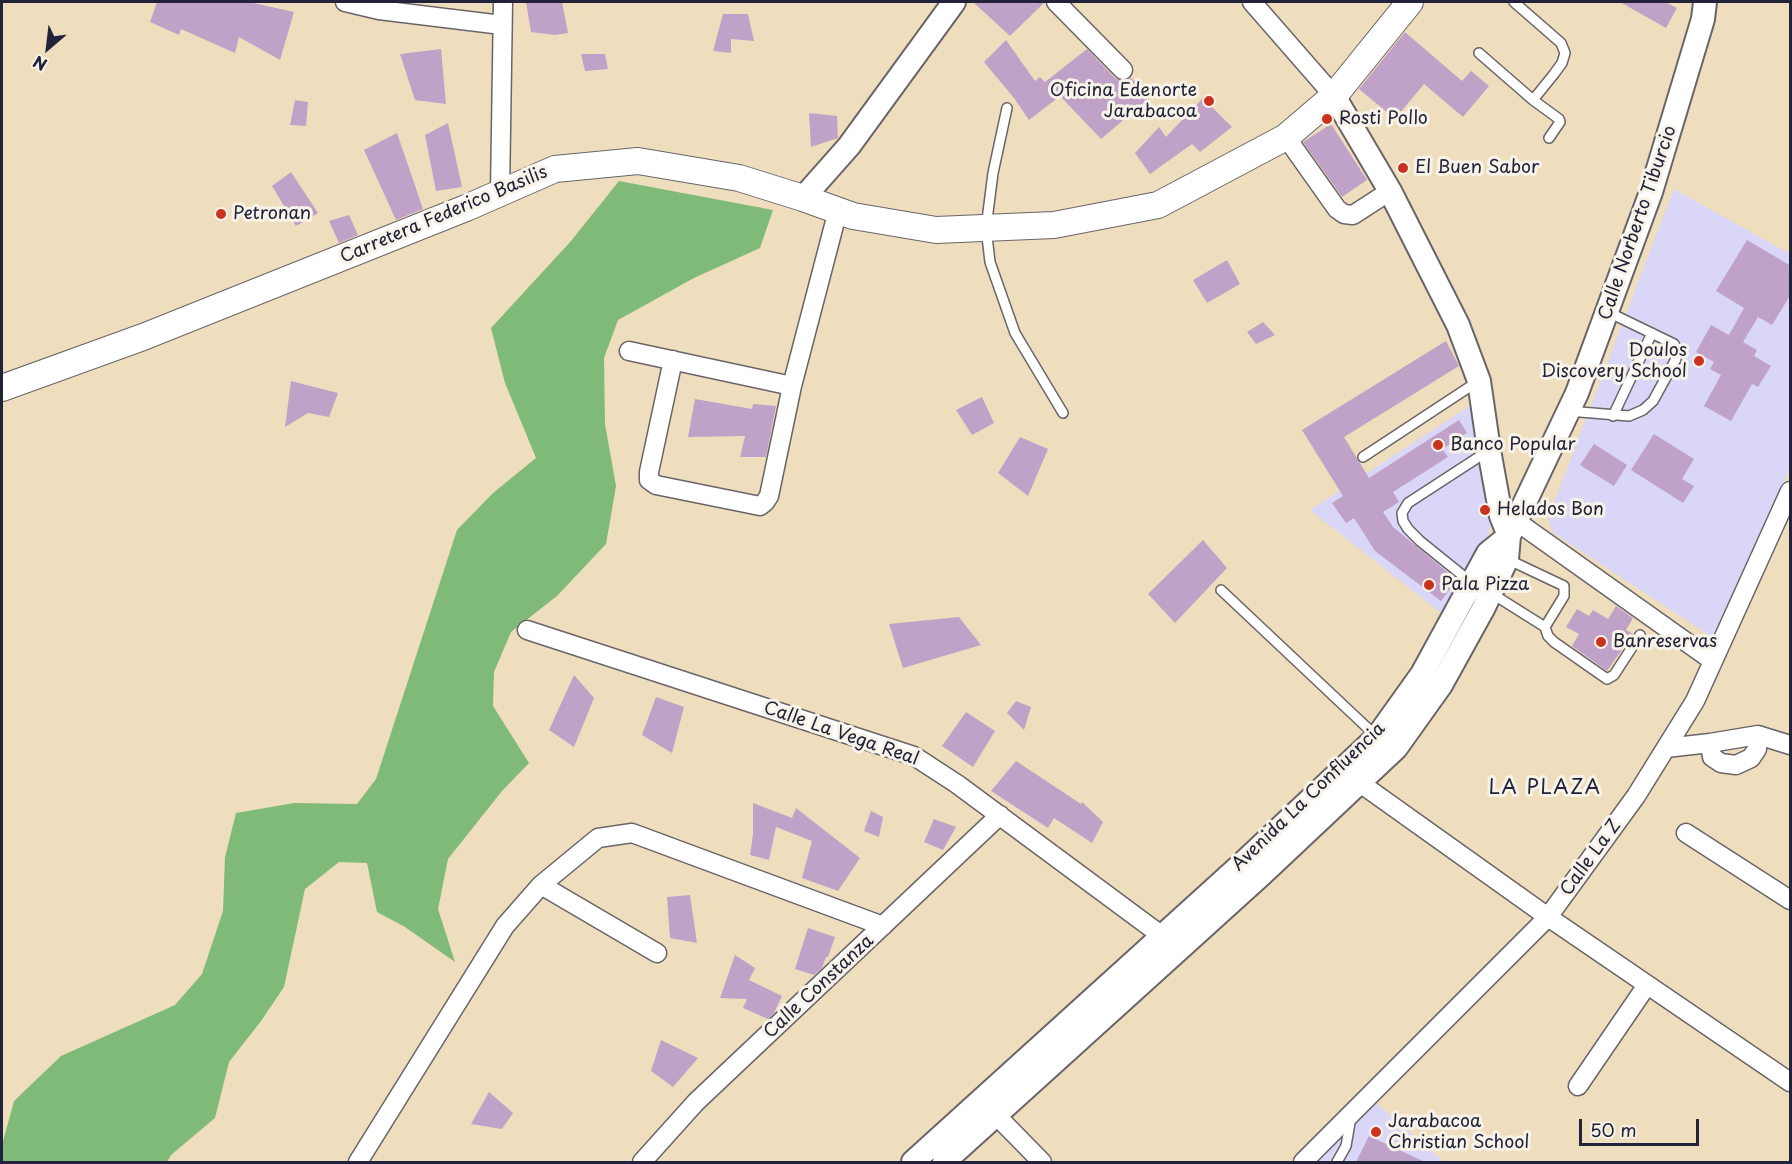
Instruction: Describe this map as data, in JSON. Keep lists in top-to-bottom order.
{
  "streets": {
    "main road": ["Carretera Federico Basilis"],
    "street": [
      "Calle Norberto Tiburcio",
      "Calle La Vega Real",
      "Avenida La Confluencia",
      "Calle La Z",
      "Calle Constanza"
    ]
  },
  "crossings": [
    ["Calle Norberto Tiburcio", "Avenida La Confluencia"],
    ["Calle La Vega Real", "Avenida La Confluencia"],
    ["Calle La Vega Real", "Calle Constanza"]
  ],
  "districts": ["LA PLAZA"],
  "places": [
    "Oficina Edenorte Jarabacoa",
    "Rosti Pollo",
    "El Buen Sabor",
    "Petronan",
    "Doulos Discovery School",
    "Banco Popular",
    "Helados Bon",
    "Pala Pizza",
    "Banreservas",
    "Jarabacoa Christian School"
  ],
  "scale_bar": "50 m",
  "north": "bottom left"
}
